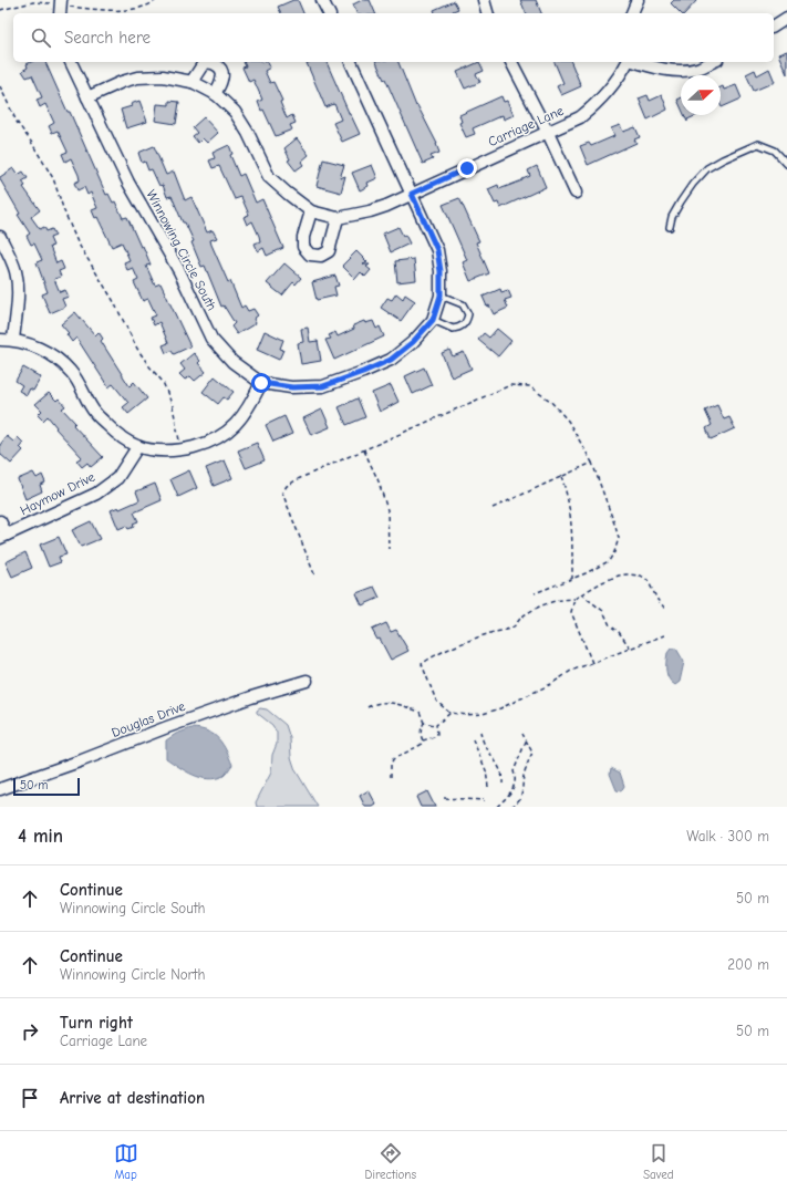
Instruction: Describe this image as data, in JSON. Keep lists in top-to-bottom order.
{
  "streets": {
    "street": [
      "Carriage Lane",
      "Winnowing Circle South",
      "Haymow Drive",
      "Douglas Drive"
    ]
  },
  "crossings": [
    ["Carriage Lane", "Winnowing Circle South"]
  ],
  "scale_bar": "50 m",
  "north": "right",
  "page": {
    "search": "Search here",
    "scale": "50 m",
    "heading": ["4 min", "Walk · 300 m"],
    "list": [
      ["Continue", "Winnowing Circle South", "50 m"],
      ["Continue", "Winnowing Circle North", "200 m"],
      ["Turn right", "Carriage Lane", "50 m"],
      "Arrive at destination"
    ],
    "nav": ["Map", "Directions", "Saved"]
  }
}
